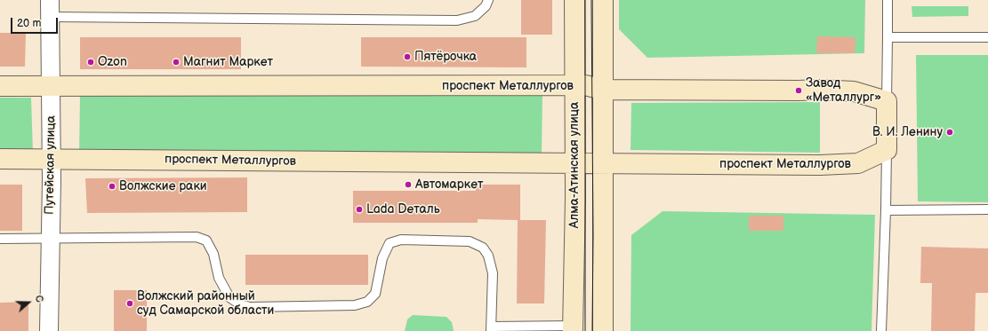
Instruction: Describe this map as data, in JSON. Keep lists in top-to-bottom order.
{
  "streets": {
    "street": ["проспект Металлургов", "Путейская улица", "Алма-Атинская улица"]
  },
  "crossings": [
    ["проспект Металлургов", "Путейская улица"],
    ["проспект Металлургов", "Алма-Атинская улица"]
  ],
  "places": [
    "Пятёрочка",
    "Ozon",
    "Магнит Маркет",
    "Завод «Металлург»",
    "В. И. Ленину",
    "Автомаркет",
    "Волжские раки",
    "Lada Dеталь",
    "Волжский районный суд Самарской области"
  ],
  "scale_bar": "20 m",
  "north": "right"
}
